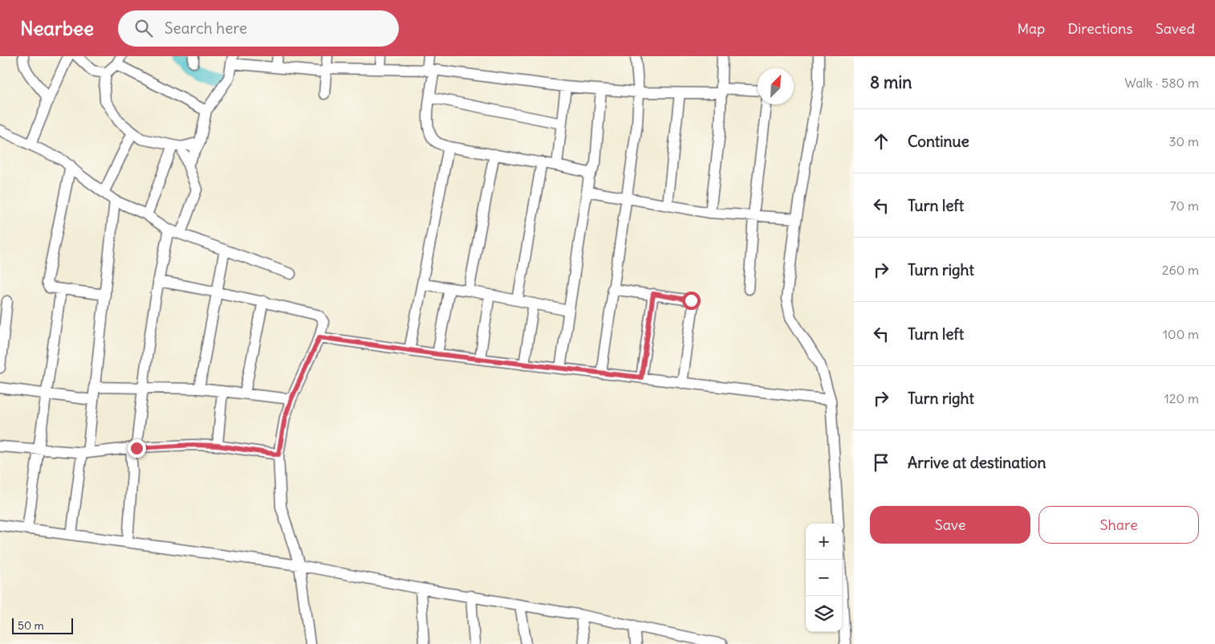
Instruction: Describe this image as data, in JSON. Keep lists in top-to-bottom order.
{
  "scale_bar": "50 m",
  "north": "top right",
  "page": {
    "header": "Nearbee",
    "search": "Search here",
    "nav": ["Map", "Directions", "Saved"],
    "heading": ["8 min", "Walk · 580 m"],
    "list": [
      ["Continue", "30 m"],
      ["Turn left", "70 m"],
      ["Turn right", "260 m"],
      ["Turn left", "100 m"],
      ["Turn right", "120 m"],
      "Arrive at destination"
    ],
    "buttons": ["Save", "Share"],
    "map_buttons": ["+", "−"],
    "scale": "50 m"
  }
}
